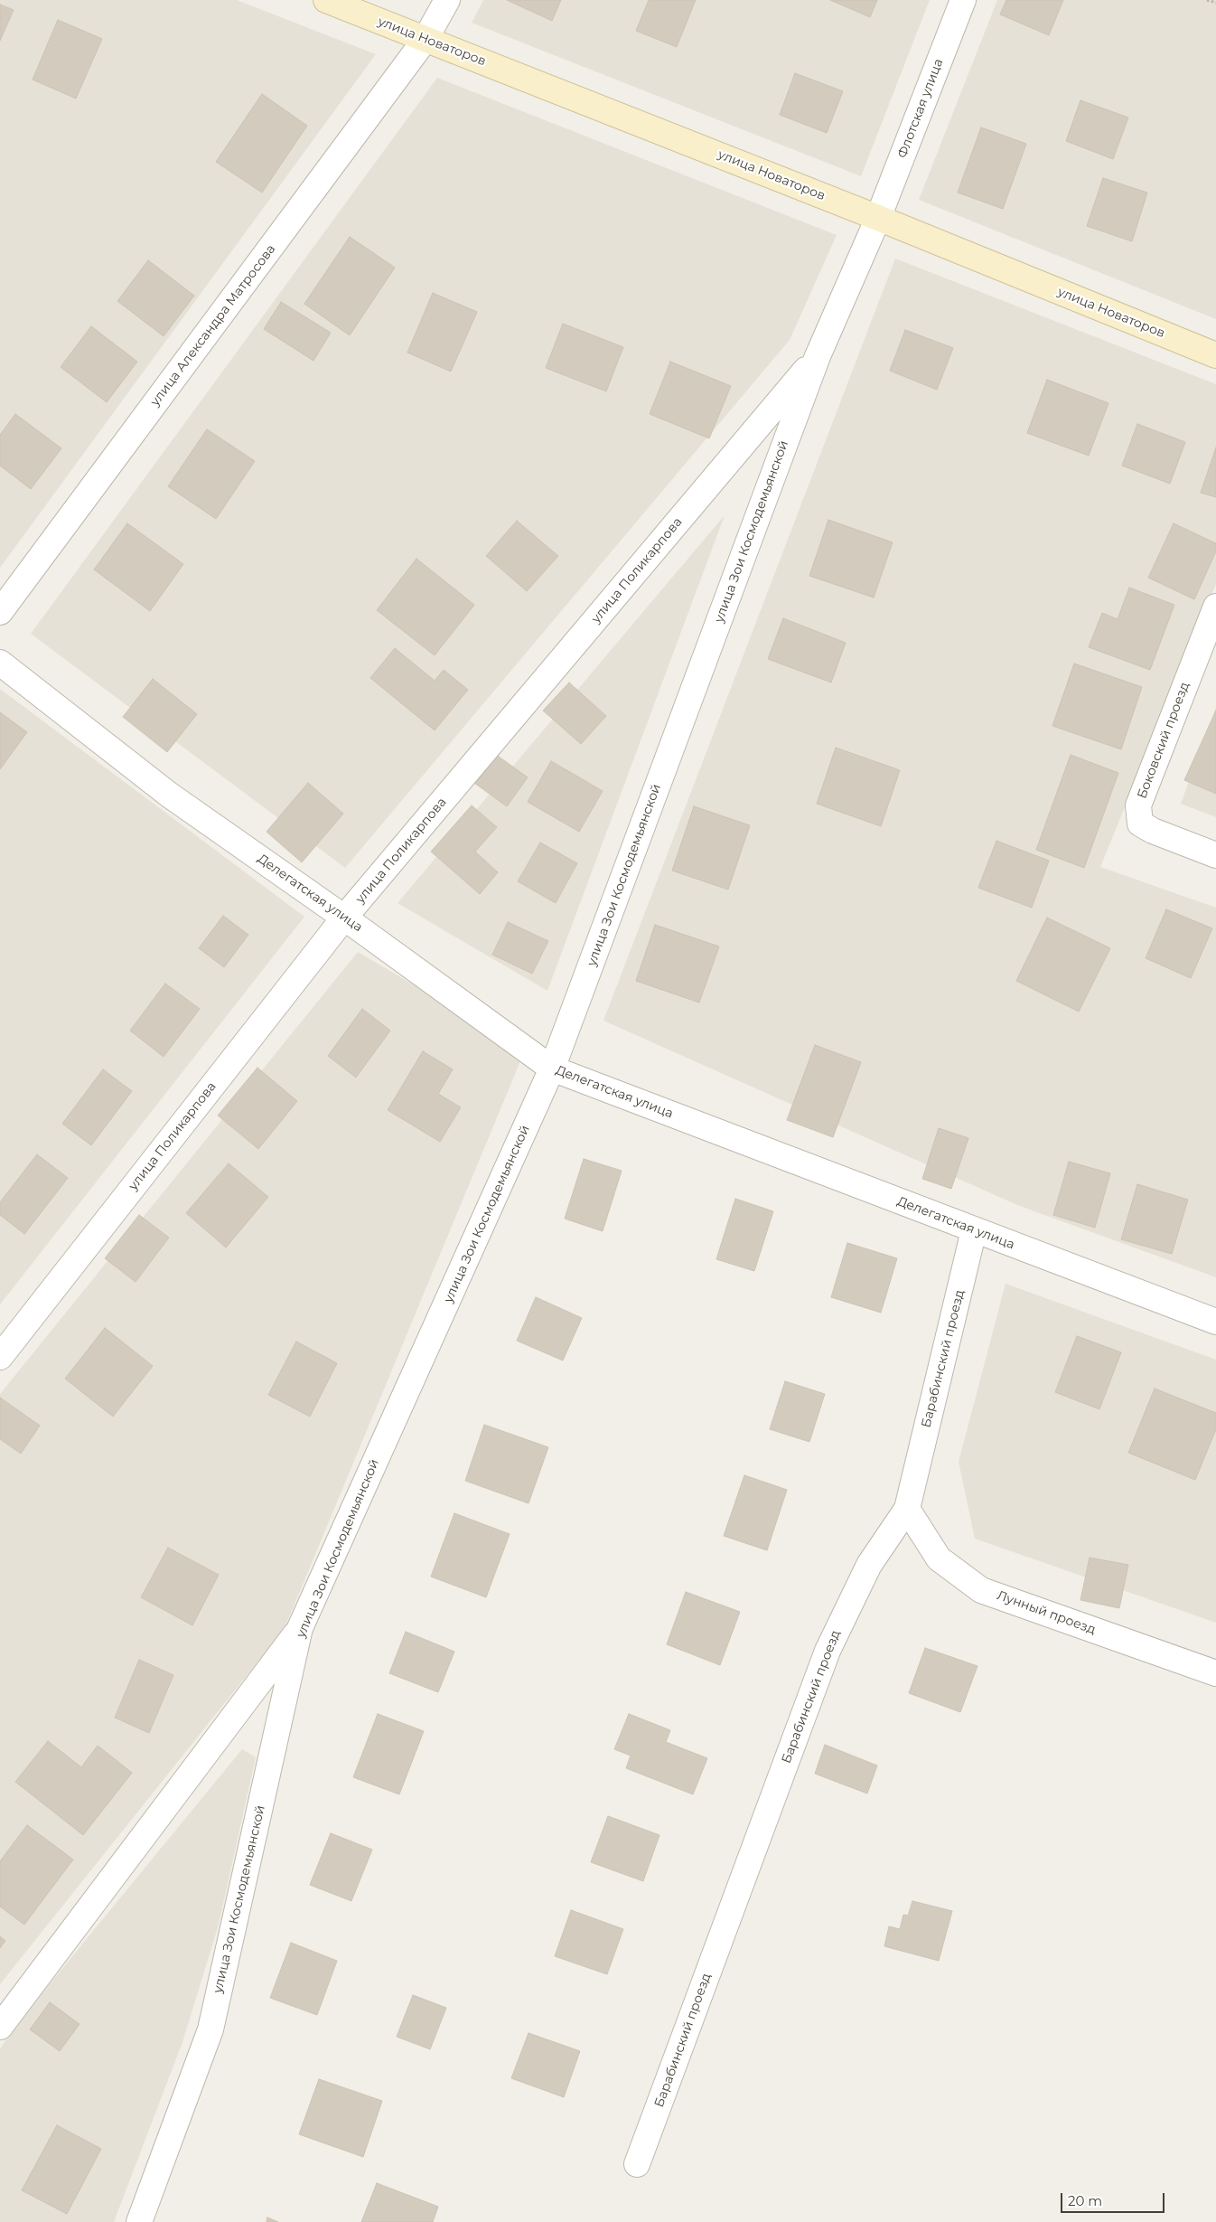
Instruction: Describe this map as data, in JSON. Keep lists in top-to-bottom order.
{
  "streets": {
    "main road": ["улица Новаторов"],
    "street": [
      "Флотская улица",
      "улица Александра Матросова",
      "улица Зои Космодемьянской",
      "улица Поликарпова",
      "Боковский проезд",
      "Делегатская улица",
      "Барабинский проезд",
      "Лунный проезд"
    ]
  },
  "crossings": [
    ["улица Новаторов", "Флотская улица"],
    ["улица Новаторов", "улица Александра Матросова"],
    ["улица Новаторов", "улица Зои Космодемьянской"],
    ["Флотская улица", "улица Зои Космодемьянской"],
    ["улица Зои Космодемьянской", "улица Поликарпова"],
    ["улица Зои Космодемьянской", "Делегатская улица"],
    ["улица Поликарпова", "Делегатская улица"],
    ["Делегатская улица", "Барабинский проезд"],
    ["Барабинский проезд", "Лунный проезд"]
  ],
  "scale_bar": "20 m"
}
